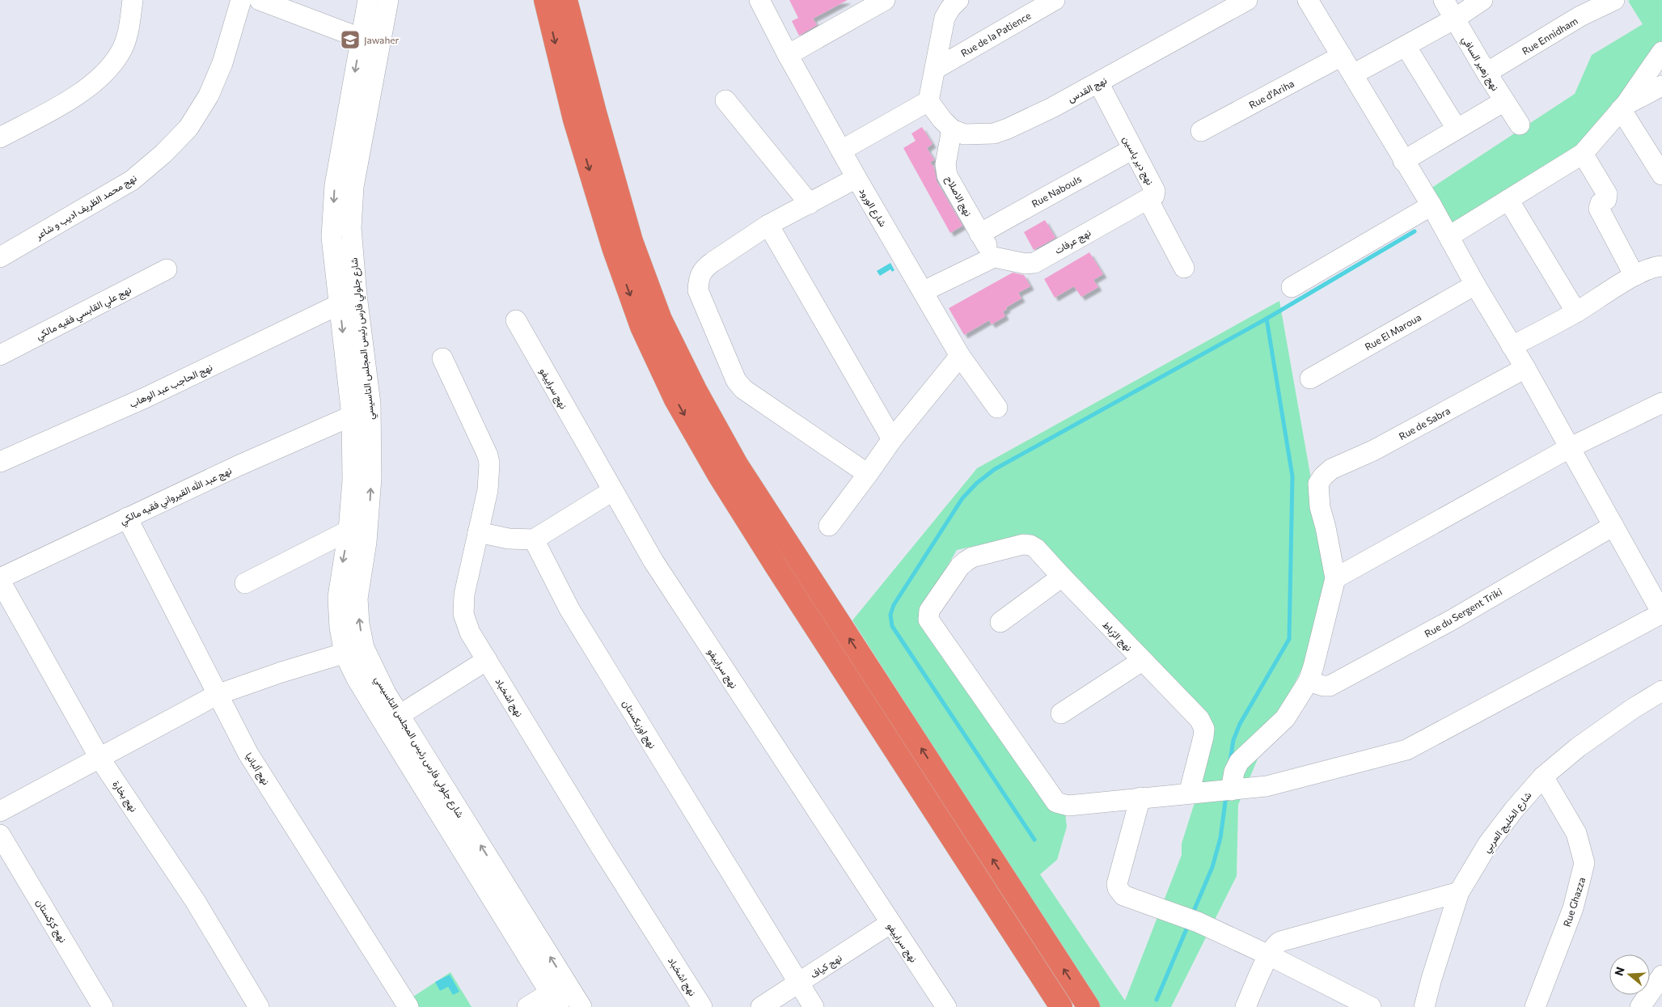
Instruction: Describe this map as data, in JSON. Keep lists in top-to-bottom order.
{
  "streets": {
    "street": [
      "Rue de la Patience",
      "Rue Ennidham",
      "نهج زهير السافي",
      "نهج القدس",
      "Rue d'Ariha",
      "نهج دير ياسين",
      "Rue Nabouls",
      "نهج الاصلاح",
      "نهج محمد الظريف اديب و شاعر",
      "شارع الورود",
      "نهج عرفات",
      "نهج علي القابسي فقيه مالكي",
      "Rue El Maroua",
      "شارع جلولي فارس رئيس المجلس التاسيسي",
      "نهج الحاجب عبد الوهاب",
      "نهج سراييفو",
      "Rue de Sabra",
      "نهج عبد الله القيرواني فقيه مالكي",
      "Rue du Sergent Triki",
      "نهج الرّباط",
      "نهج اشخباد",
      "نهج اوزبكستان",
      "نهج ألبانيا",
      "نهج بخارة",
      "شارع الخليج العربي",
      "Rue Ghazza",
      "نهج كزكستان",
      "نهج كياف"
    ]
  },
  "crossings": [
    ["Rue Ennidham", "نهج زهير السافي"],
    ["نهج القدس", "نهج دير ياسين"],
    ["نهج القدس", "نهج الاصلاح"],
    ["نهج دير ياسين", "Rue Nabouls"],
    ["نهج دير ياسين", "نهج عرفات"],
    ["Rue Nabouls", "نهج الاصلاح"],
    ["نهج الاصلاح", "نهج عرفات"],
    ["شارع جلولي فارس رئيس المجلس التاسيسي", "نهج الحاجب عبد الوهاب"],
    ["شارع جلولي فارس رئيس المجلس التاسيسي", "نهج عبد الله القيرواني فقيه مالكي"],
    ["نهج سراييفو", "نهج كياف"],
    ["نهج عبد الله القيرواني فقيه مالكي", "نهج ألبانيا"],
    ["نهج عبد الله القيرواني فقيه مالكي", "نهج بخارة"],
    ["نهج اوزبكستان", "نهج كياف"],
    ["شارع الخليج العربي", "Rue Ghazza"]
  ],
  "places": {
    "school or university": ["Jawaher"]
  },
  "north": "left"
}
